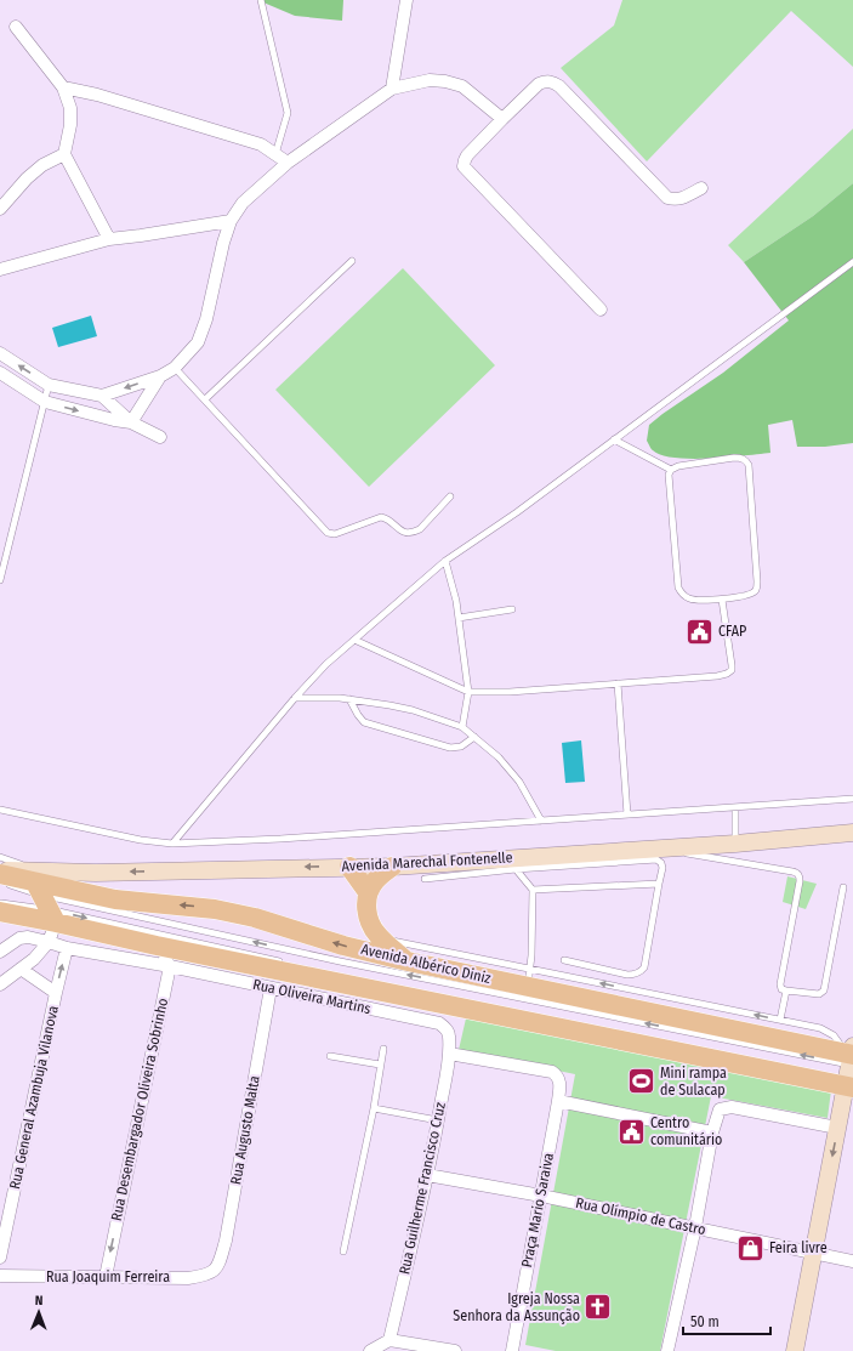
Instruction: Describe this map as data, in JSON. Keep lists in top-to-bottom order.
{
  "streets": {
    "main road": ["Avenida Marechal Fontenelle", "Avenida Albérico Diniz"],
    "street": [
      "Rua Oliveira Martins",
      "Rua General Azambuja Vilanova",
      "Rua Desembargador Oliveira Sobrinho",
      "Rua Augusto Malta",
      "Rua Guilherme Francisco Cruz",
      "Praça Mario Saraiva",
      "Rua Olímpio de Castro",
      "Rua Joaquim Ferreira"
    ]
  },
  "crossings": [
    ["Avenida Marechal Fontenelle", "Avenida Albérico Diniz"],
    ["Rua Oliveira Martins", "Rua Desembargador Oliveira Sobrinho"],
    ["Rua Oliveira Martins", "Rua Augusto Malta"],
    ["Rua Oliveira Martins", "Rua Guilherme Francisco Cruz"],
    ["Rua Desembargador Oliveira Sobrinho", "Rua Joaquim Ferreira"],
    ["Rua Augusto Malta", "Rua Joaquim Ferreira"],
    ["Rua Guilherme Francisco Cruz", "Praça Mario Saraiva"],
    ["Rua Guilherme Francisco Cruz", "Rua Olímpio de Castro"],
    ["Praça Mario Saraiva", "Rua Olímpio de Castro"]
  ],
  "one_way": ["Avenida Marechal Fontenelle", "Rua Desembargador Oliveira Sobrinho"],
  "places": {
    "public building": ["CFAP", "Centro comunitário"],
    "sports": ["Mini rampa de Sulacap"],
    "shop": ["Feira livre"],
    "church": ["Igreja Nossa Senhora da Assunção"]
  },
  "scale_bar": "50 m",
  "north": "top"
}
